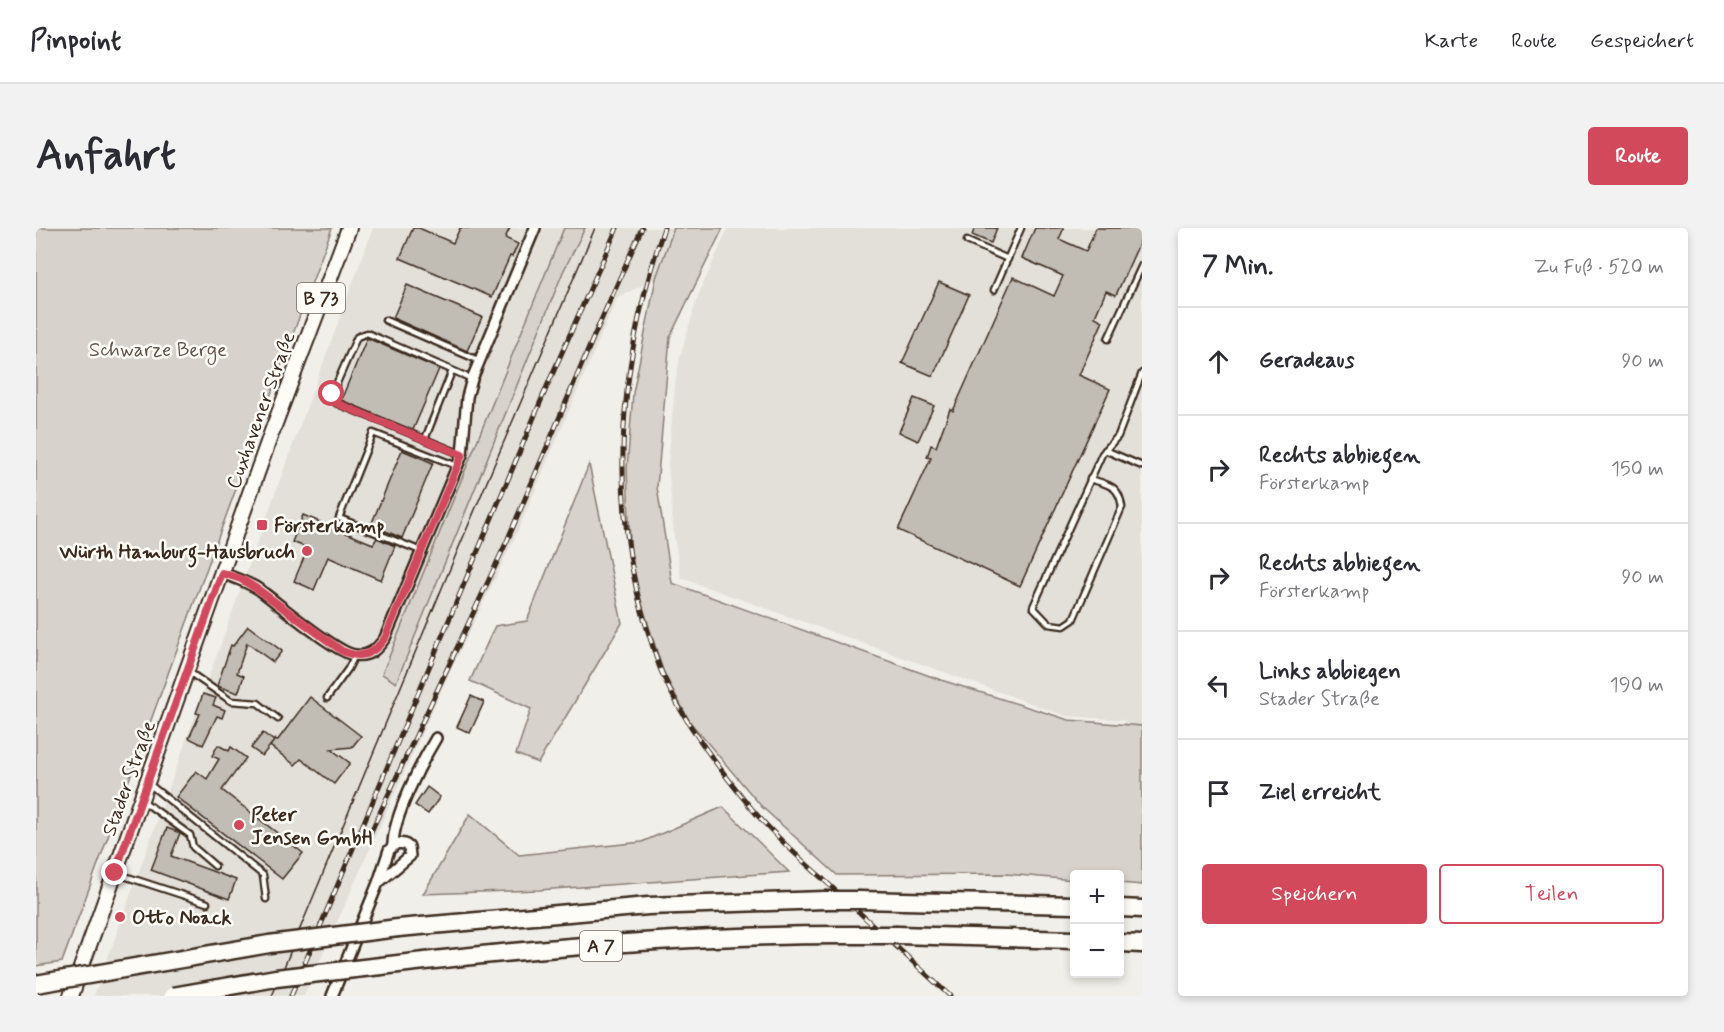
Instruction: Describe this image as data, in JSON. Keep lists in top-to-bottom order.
{
  "streets": {
    "highway": ["A 7"],
    "main road": ["B 73", "Cuxhavener Straße", "Stader Straße"]
  },
  "crossings": [
    ["Cuxhavener Straße", "Stader Straße"]
  ],
  "parks": ["Schwarze Berge"],
  "places": {
    "transit": ["Försterkamp"],
    "other": ["Würth Hamburg-Hausbruch", "Peter Jensen GmbH", "Otto Noack"]
  },
  "page": {
    "header": "Pinpoint",
    "nav": ["Karte", "Route", "Gespeichert"],
    "buttons": [
      "Route",
      ["Speichern", "Teilen"]
    ],
    "title": "Anfahrt",
    "heading": ["7 Min.", "Zu Fuß · 520 m"],
    "list": [
      ["Geradeaus", "90 m"],
      ["Rechts abbiegen", "Försterkamp", "150 m"],
      ["Rechts abbiegen", "Försterkamp", "90 m"],
      ["Links abbiegen", "Stader Straße", "190 m"],
      "Ziel erreicht"
    ],
    "map_buttons": ["+", "−"]
  }
}
